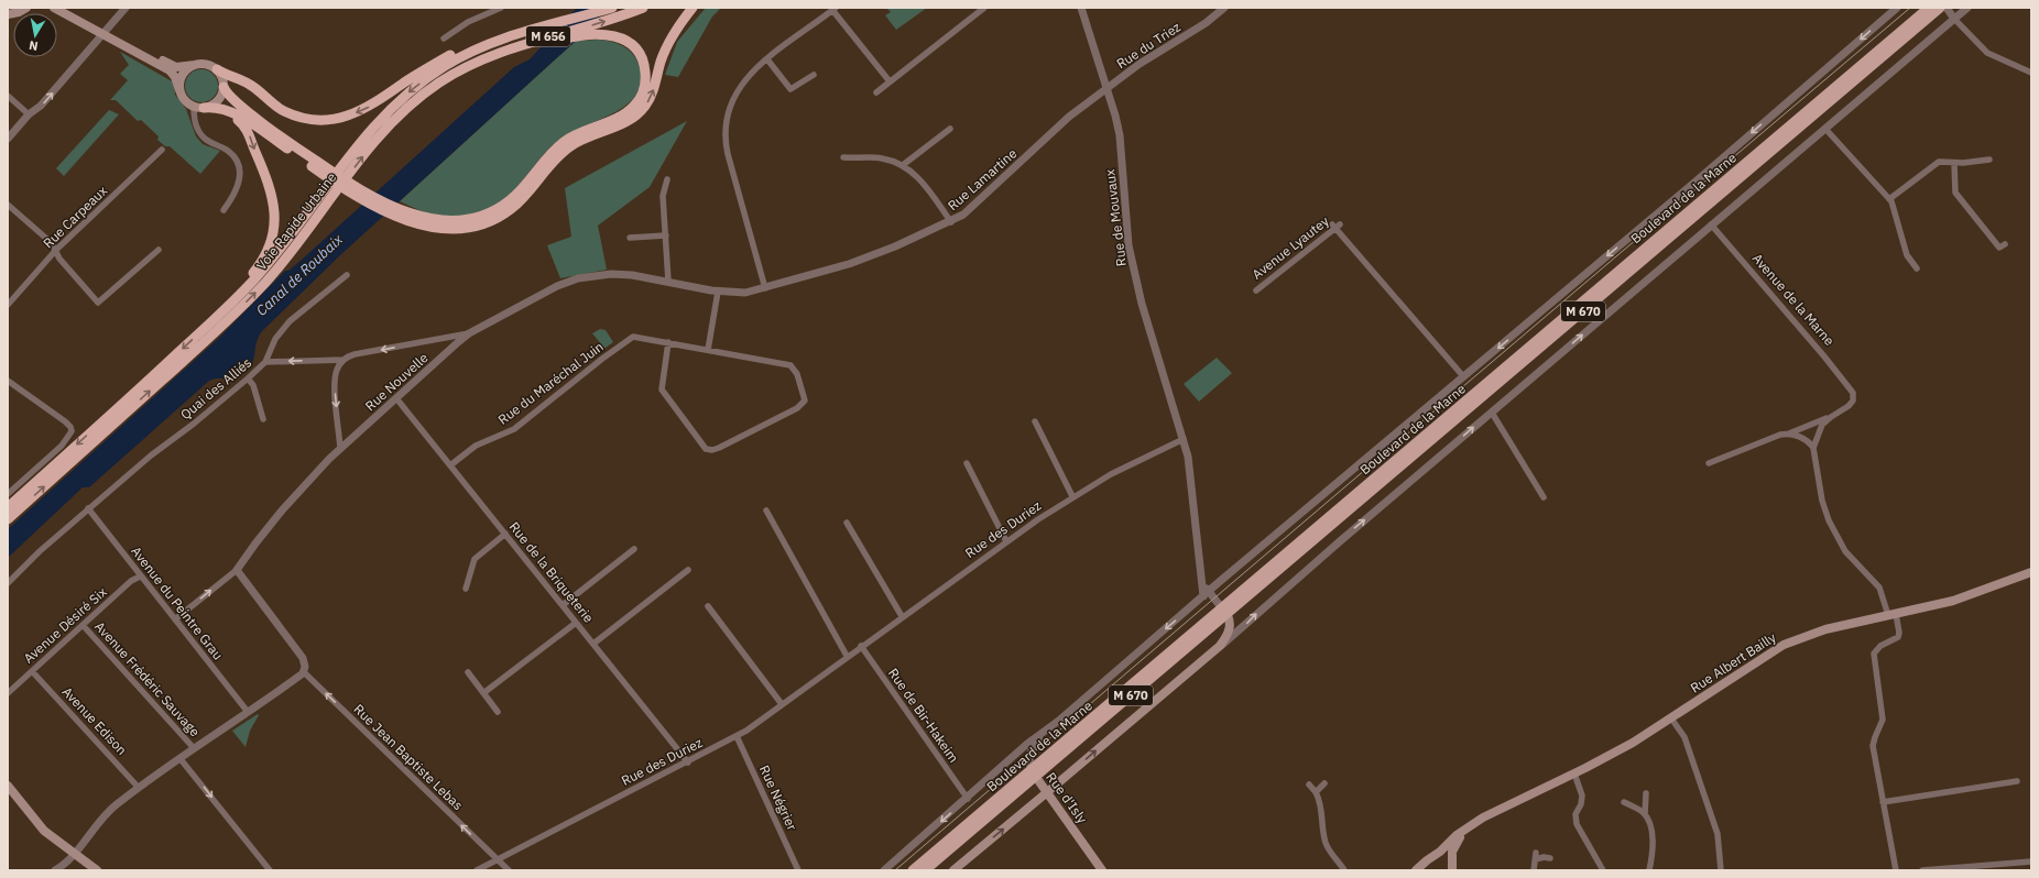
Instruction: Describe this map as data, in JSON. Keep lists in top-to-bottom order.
{
  "streets": {
    "highway": ["M 656", "Voie Rapide Urbaine"],
    "main road": [
      "Boulevard de la Marne",
      "M 670",
      "Rue Albert Bailly",
      "Rue d'Isly"
    ],
    "street": [
      "Rue du Triez",
      "Rue Lamartine",
      "Rue Carpeaux",
      "Rue de Mouvaux",
      "Avenue Lyautey",
      "Avenue de la Marne",
      "Rue Nouvelle",
      "Rue du Maréchal Juin",
      "Quai des Alliés",
      "Rue des Duriez",
      "Rue de la Briqueterie",
      "Avenue du Peintre Grau",
      "Avenue Désiré Six",
      "Avenue Frédéric Sauvage",
      "Rue de Bir-Hakeim",
      "Avenue Edison",
      "Rue Jean Baptiste Lebas",
      "Rue Négrier"
    ]
  },
  "crossings": [
    ["Rue du Triez", "Rue Lamartine"],
    ["Rue du Triez", "Rue de Mouvaux"],
    ["Rue Lamartine", "Rue de Mouvaux"],
    ["Rue Lamartine", "Rue Nouvelle"],
    ["Boulevard de la Marne", "Rue de Mouvaux"],
    ["Boulevard de la Marne", "Avenue Lyautey"],
    ["Boulevard de la Marne", "Avenue de la Marne"],
    ["Boulevard de la Marne", "Rue de Bir-Hakeim"],
    ["Boulevard de la Marne", "Rue d'Isly"],
    ["Rue de Mouvaux", "Rue des Duriez"],
    ["Rue Nouvelle", "Rue de la Briqueterie"],
    ["Rue du Maréchal Juin", "Rue de la Briqueterie"],
    ["Quai des Alliés", "Avenue du Peintre Grau"],
    ["Rue des Duriez", "Rue de la Briqueterie"],
    ["Rue des Duriez", "Rue de Bir-Hakeim"],
    ["Rue des Duriez", "Rue Jean Baptiste Lebas"],
    ["Rue des Duriez", "Rue Négrier"],
    ["Avenue du Peintre Grau", "Avenue Désiré Six"],
    ["Avenue Désiré Six", "Avenue Frédéric Sauvage"],
    ["Avenue Désiré Six", "Avenue Edison"]
  ],
  "one_way": ["Rue Jean Baptiste Lebas"],
  "water": ["Canal de Roubaix"],
  "north": "bottom"
}
